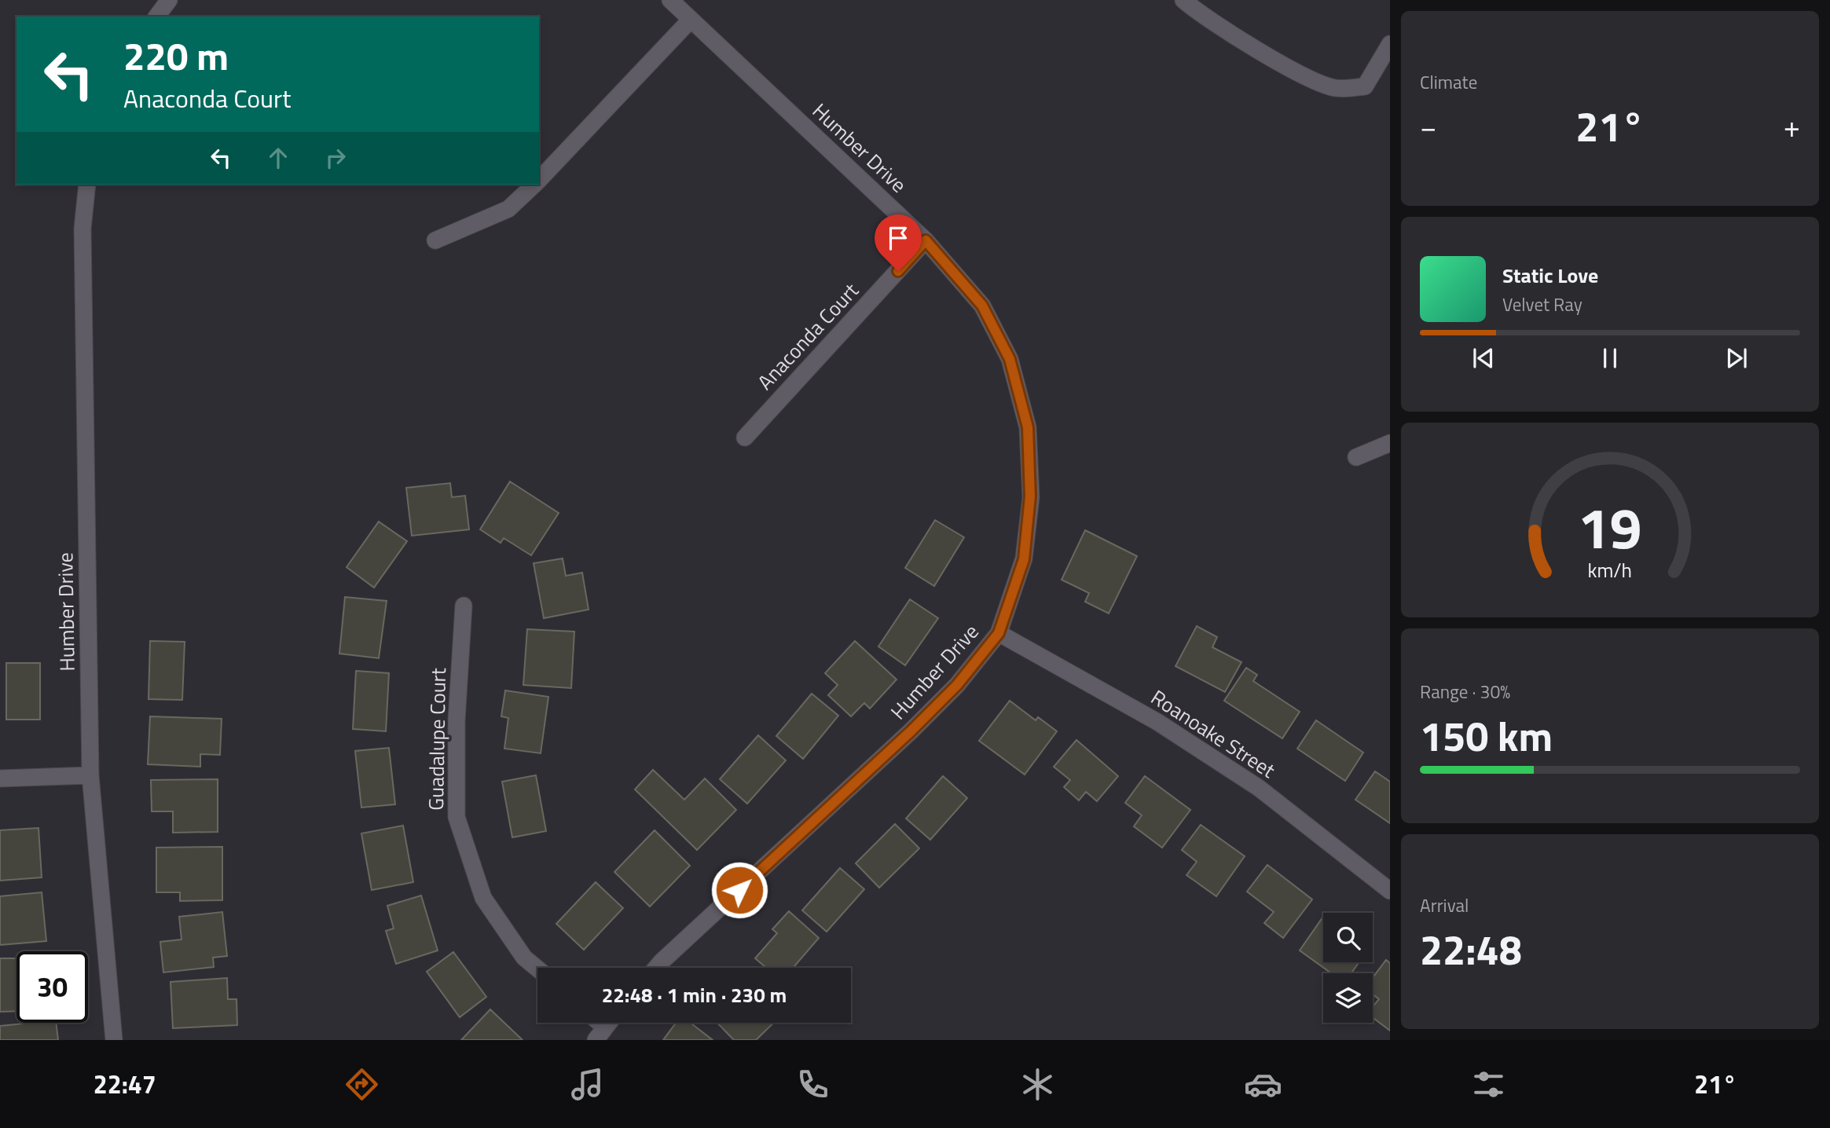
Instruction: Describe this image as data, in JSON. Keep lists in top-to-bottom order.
{
  "streets": {
    "street": [
      "Humber Drive",
      "Anaconda Court",
      "Roanoake Street",
      "Guadalupe Court"
    ]
  },
  "crossings": [
    ["Humber Drive", "Anaconda Court"],
    ["Humber Drive", "Roanoake Street"]
  ],
  "page": {
    "tile": [
      "Climate",
      ["Range · 30%", "150 km"],
      ["Arrival", "22:48"]
    ],
    "turn": ["220 m", "Anaconda Court"],
    "heat": ["−", "21°", "+"],
    "song": ["Static Love", "Velvet Ray"],
    "limit": "30",
    "trip": "22:48 · 1 min · 230 m",
    "tabs": ["22:47", "21°"],
    "gauge": ["19", "km/h"]
  }
}
